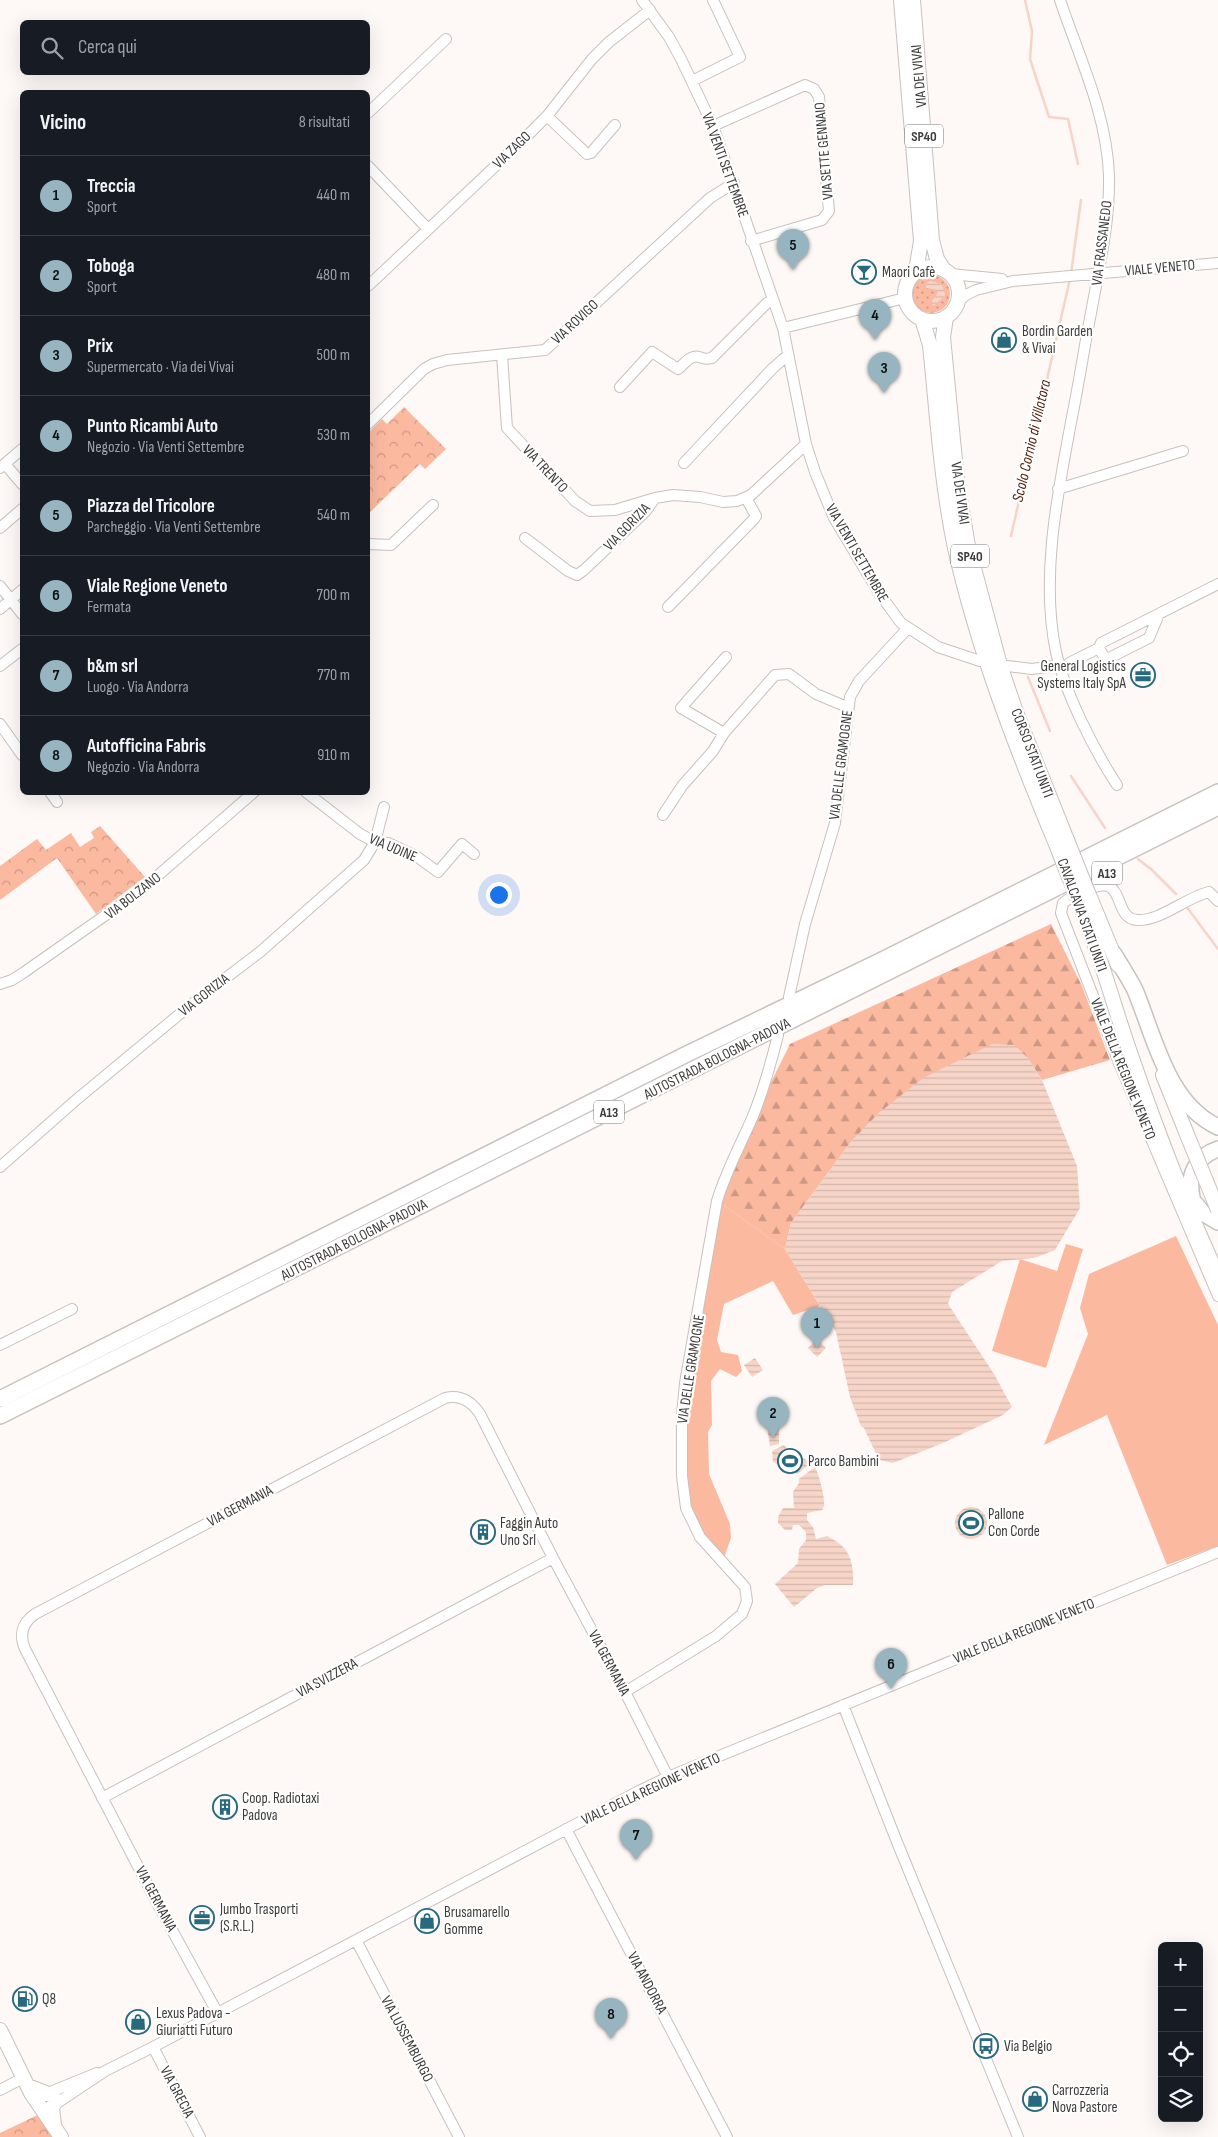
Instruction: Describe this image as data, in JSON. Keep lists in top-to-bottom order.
{
  "streets": {
    "highway": ["A13", "AUTOSTRADA BOLOGNA-PADOVA"],
    "main road": [
      "VIA DEI VIVAI",
      "SP40",
      "CORSO STATI UNITI",
      "CAVALCAVIA STATI UNITI"
    ],
    "street": [
      "VIA ZAGO",
      "VIA SETTE GENNAIO",
      "VIA VENTI SETTEMBRE",
      "VIA FRASSANEDO",
      "VIALE VENETO",
      "VIA ROVIGO",
      "VIA TRENTO",
      "VIA GORIZIA",
      "VIA DELLE GRAMOGNE",
      "VIA UDINE",
      "VIA BOLZANO",
      "VIALE DELLA REGIONE VENETO",
      "VIA GERMANIA",
      "VIA SVIZZERA",
      "VIA ANDORRA",
      "VIA LUSSEMBURGO",
      "VIA GRECIA"
    ]
  },
  "crossings": [
    ["VIA DEI VIVAI", "SP40"],
    ["VIA DEI VIVAI", "VIALE VENETO"],
    ["VIA DEI VIVAI", "CORSO STATI UNITI"],
    ["SP40", "VIALE VENETO"],
    ["VIA ZAGO", "VIA VENTI SETTEMBRE"],
    ["VIA SETTE GENNAIO", "VIA VENTI SETTEMBRE"],
    ["VIA VENTI SETTEMBRE", "VIA ROVIGO"],
    ["VIA VENTI SETTEMBRE", "VIA DELLE GRAMOGNE"],
    ["VIA FRASSANEDO", "VIALE VENETO"],
    ["VIA ROVIGO", "VIA TRENTO"],
    ["VIA TRENTO", "VIA GORIZIA"],
    ["VIA GORIZIA", "VIA UDINE"],
    ["CORSO STATI UNITI", "CAVALCAVIA STATI UNITI"],
    ["VIA DELLE GRAMOGNE", "VIA GERMANIA"],
    ["A13", "AUTOSTRADA BOLOGNA-PADOVA"],
    ["VIALE DELLA REGIONE VENETO", "VIA GERMANIA"],
    ["VIALE DELLA REGIONE VENETO", "VIA ANDORRA"],
    ["VIALE DELLA REGIONE VENETO", "VIA LUSSEMBURGO"],
    ["VIALE DELLA REGIONE VENETO", "VIA GRECIA"],
    ["VIA GERMANIA", "VIA SVIZZERA"]
  ],
  "water": ["Scolo Cornio di Villatora"],
  "places": {
    "bar": ["Maori Cafè"],
    "shop": [
      "Bordin Garden & Vivai",
      "Brusamarello Gomme",
      "Lexus Padova - Giuriatti Futuro",
      "Carrozzeria Nova Pastore"
    ],
    "office": ["General Logistics Systems Italy SpA", "Jumbo Trasporti (S.R.L.)"],
    "sports": ["Parco Bambini", "Pallone Con Corde"],
    "building": ["Faggin Auto Uno Srl", "Coop. Radiotaxi Padova"],
    "fuel station": ["Q8"],
    "bus stop": ["Via Belgio"]
  },
  "page": {
    "search": "Cerca qui",
    "heading": ["Vicino", "8 risultati"],
    "list": [
      {
        "mark": "1",
        "name": "Treccia",
        "note": "Sport",
        "value": "440 m"
      },
      {
        "mark": "2",
        "name": "Toboga",
        "note": "Sport",
        "value": "480 m"
      },
      {
        "mark": "3",
        "name": "Prix",
        "note": "Supermercato · Via dei Vivai",
        "value": "500 m"
      },
      {
        "mark": "4",
        "name": "Punto Ricambi Auto",
        "note": "Negozio · Via Venti Settembre",
        "value": "530 m"
      },
      {
        "mark": "5",
        "name": "Piazza del Tricolore",
        "note": "Parcheggio · Via Venti Settembre",
        "value": "540 m"
      },
      {
        "mark": "6",
        "name": "Viale Regione Veneto",
        "note": "Fermata",
        "value": "700 m"
      },
      {
        "mark": "7",
        "name": "b&m srl",
        "note": "Luogo · Via Andorra",
        "value": "770 m"
      },
      {
        "mark": "8",
        "name": "Autofficina Fabris",
        "note": "Negozio · Via Andorra",
        "value": "910 m"
      }
    ],
    "pins": [
      "5",
      "4",
      "3",
      "1",
      "2",
      "6",
      "7",
      "8"
    ],
    "map_buttons": ["+", "−"]
  }
}
